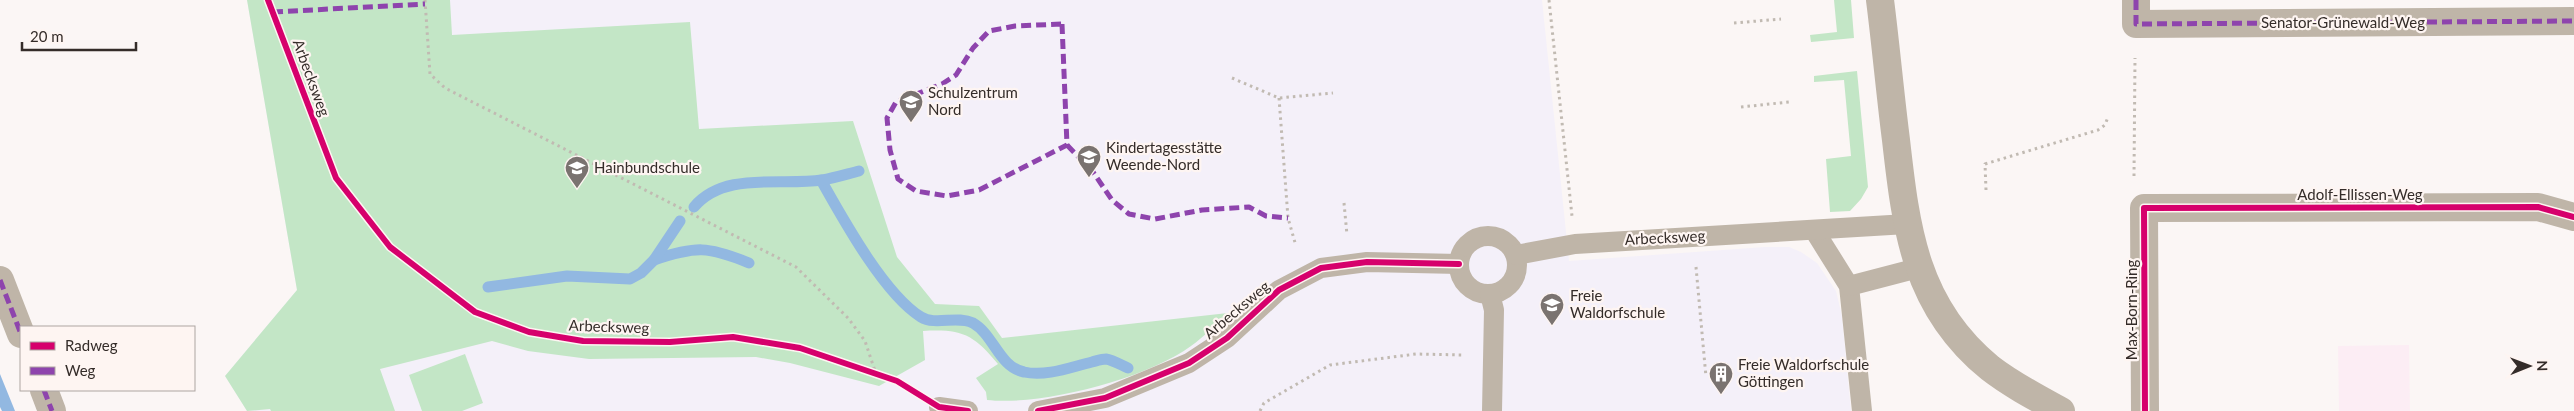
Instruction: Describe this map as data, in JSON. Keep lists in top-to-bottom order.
{
  "streets": {
    "street": ["Senator-Grünewald-Weg", "Adolf-Ellissen-Weg", "Max-Born-Ring"],
    "lane": ["Arbecksweg"]
  },
  "crossings": [
    ["Adolf-Ellissen-Weg", "Max-Born-Ring"]
  ],
  "places": {
    "school or university": [
      "Schulzentrum Nord",
      "Kindertagesstätte Weende-Nord",
      "Hainbundschule",
      "Freie Waldorfschule"
    ],
    "building": ["Freie Waldorfschule Göttingen"]
  },
  "legend": ["Radweg", "Weg"],
  "scale_bar": "20 m",
  "north": "right"
}
